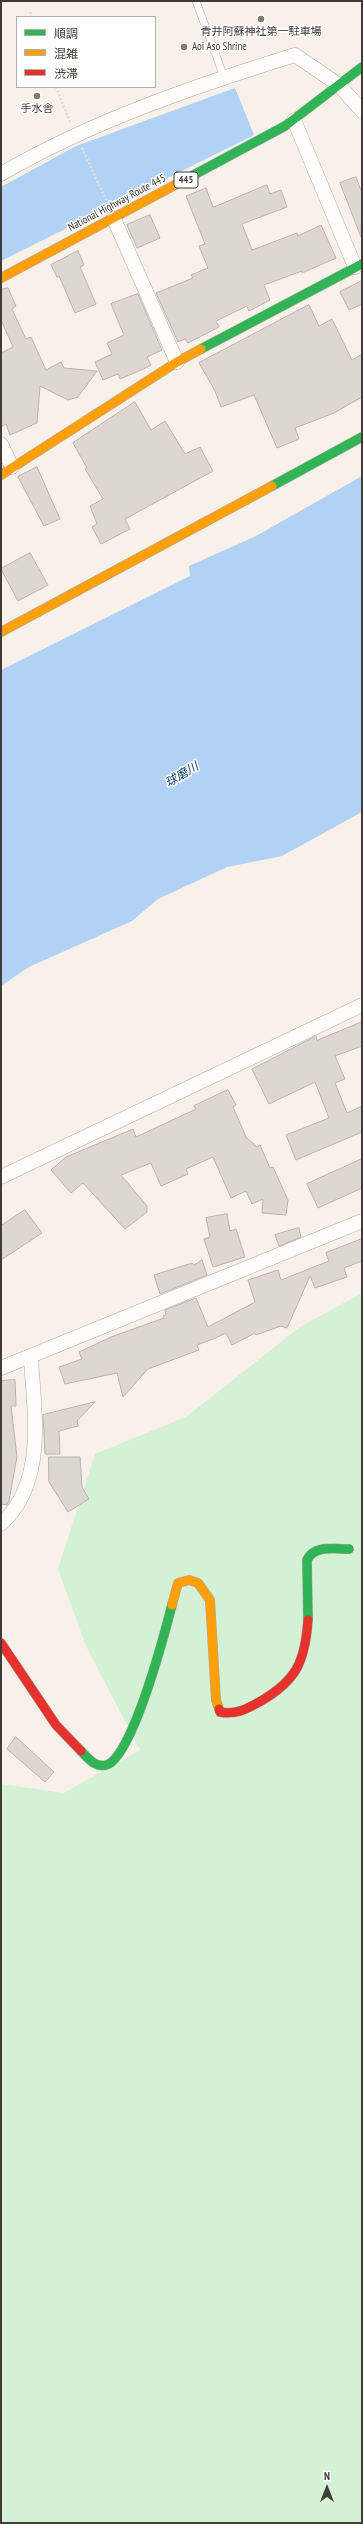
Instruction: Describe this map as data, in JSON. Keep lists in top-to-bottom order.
{
  "streets": {
    "main road": ["445", "National Highway Route 445"]
  },
  "water": ["球磨川"],
  "places": ["青井阿蘇神社第一駐車場", "Aoi Aso Shrine", "手水舎"],
  "legend": ["順調", "混雑", "渋滞"],
  "north": "top"
}
